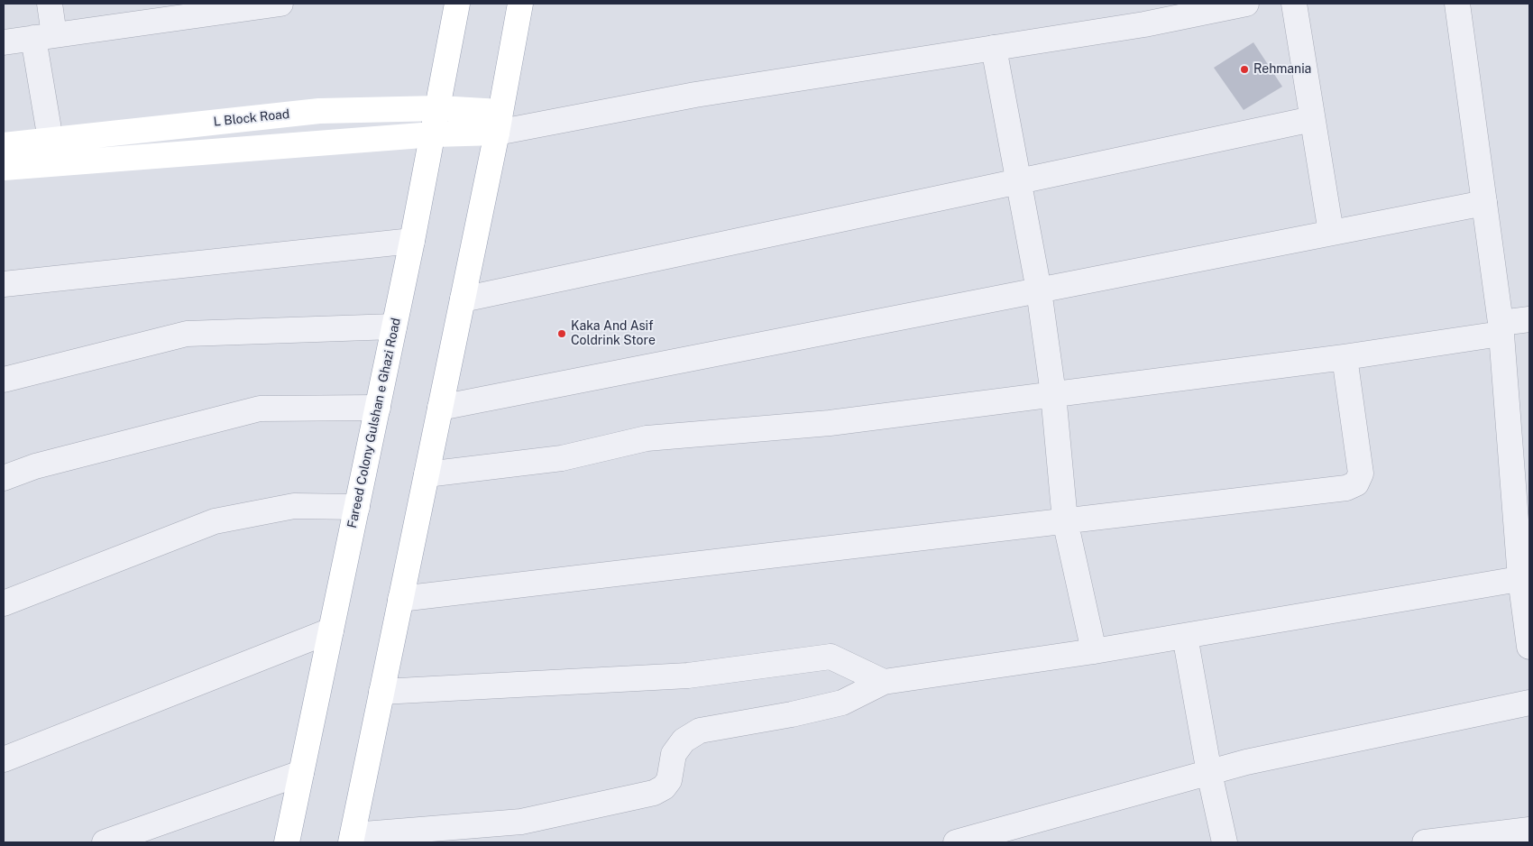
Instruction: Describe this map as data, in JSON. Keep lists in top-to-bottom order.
{
  "streets": {
    "main road": ["L Block Road", "Fareed Colony Gulshan e Ghazi Road"]
  },
  "crossings": [
    ["L Block Road", "Fareed Colony Gulshan e Ghazi Road"]
  ],
  "places": ["Rehmania", "Kaka And Asif Coldrink Store"]
}
